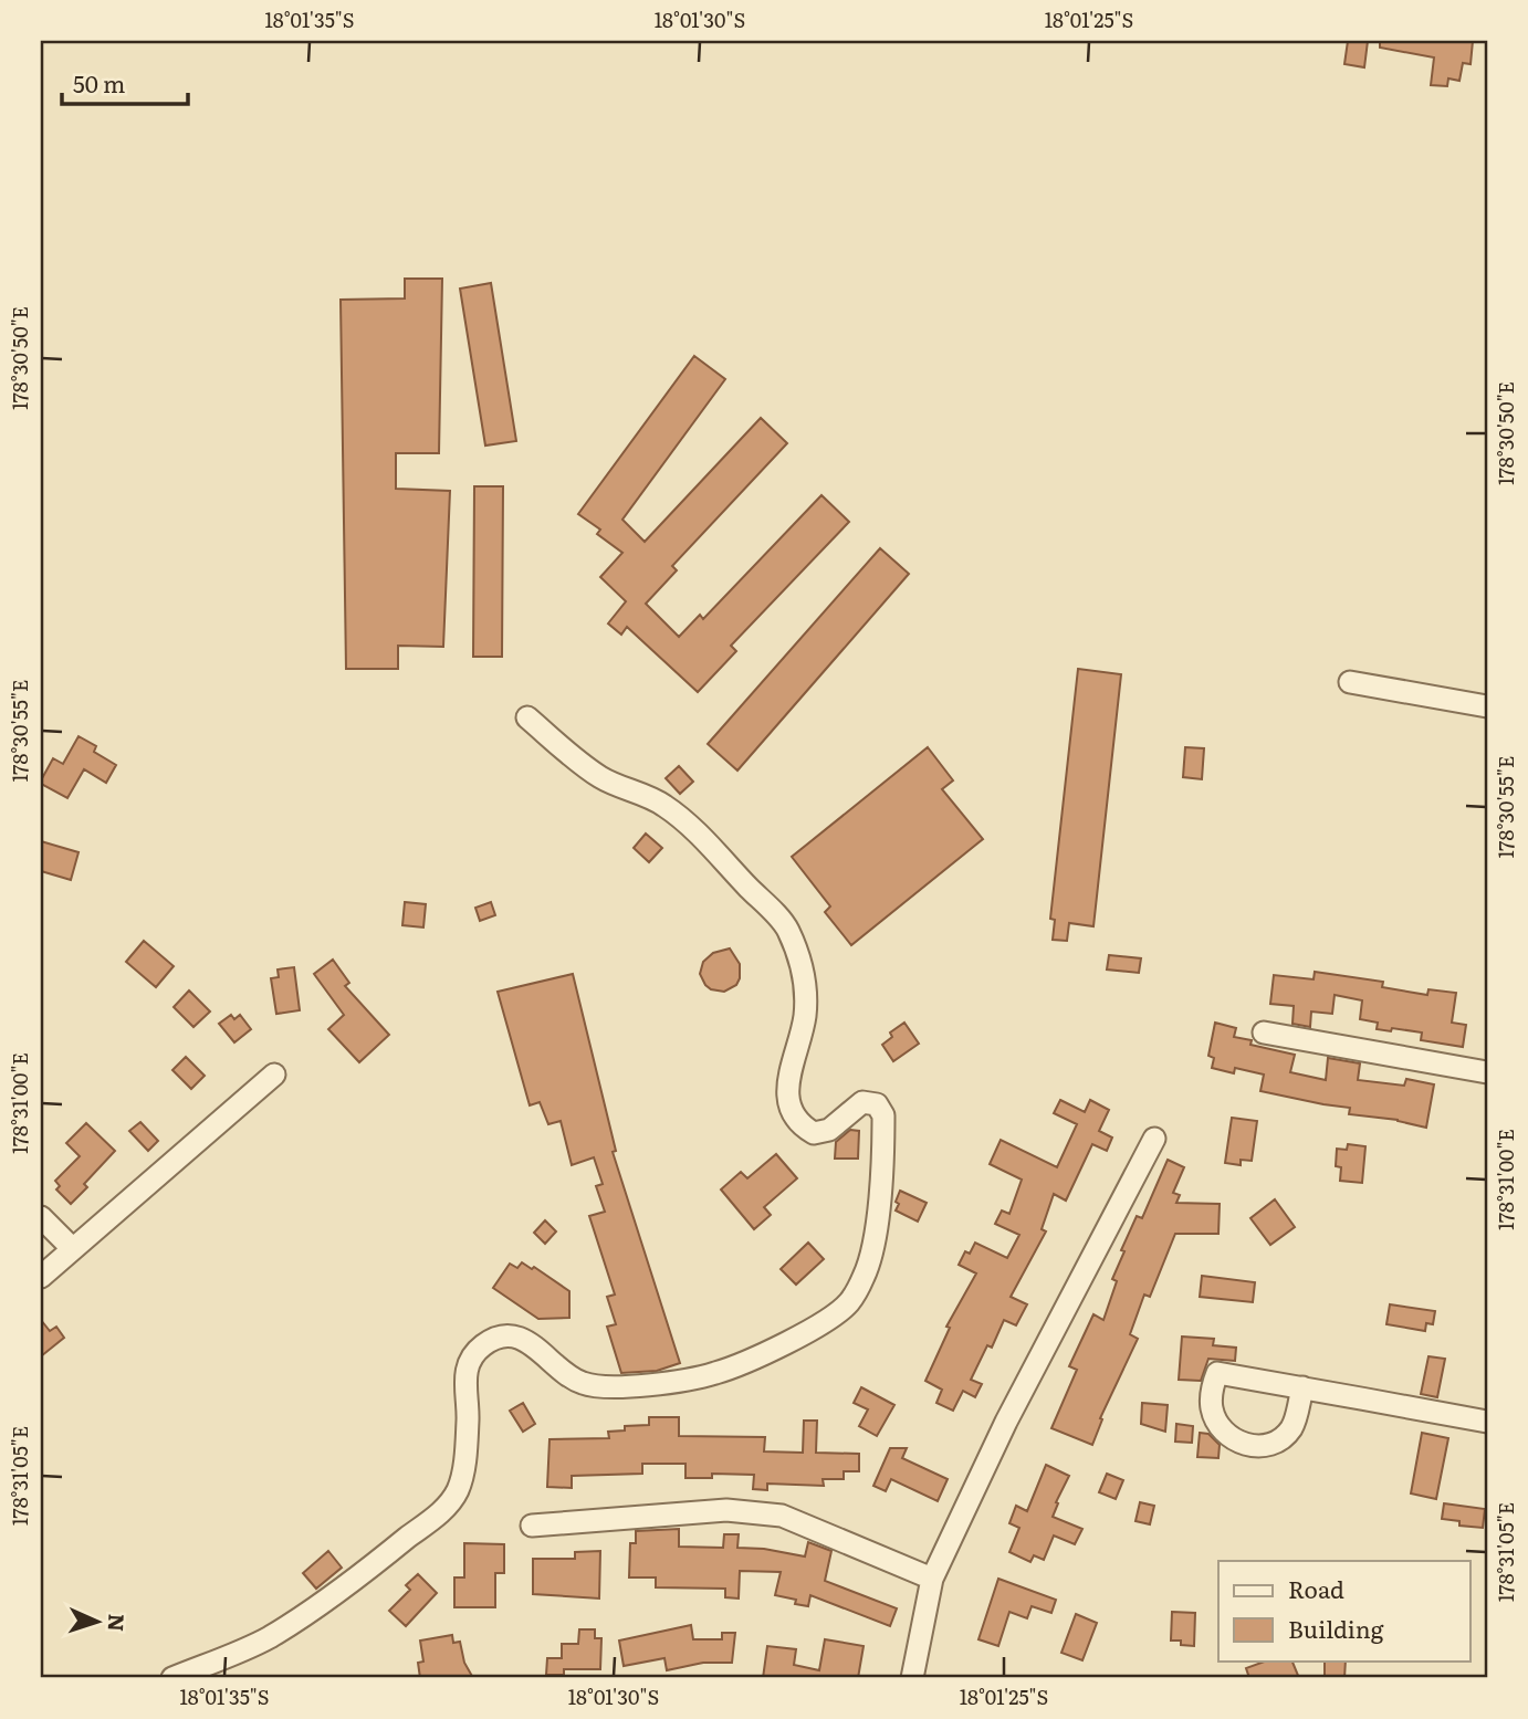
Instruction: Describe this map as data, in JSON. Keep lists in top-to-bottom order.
{
  "legend": ["Road", "Building"],
  "scale_bar": "50 m",
  "north": "right",
  "coordinates": [
    "18°01'35\"S",
    "18°01'30\"S",
    "18°01'25\"S",
    "178°30'50\"E",
    "178°30'55\"E",
    "178°31'00\"E",
    "178°31'05\"E"
  ]
}
